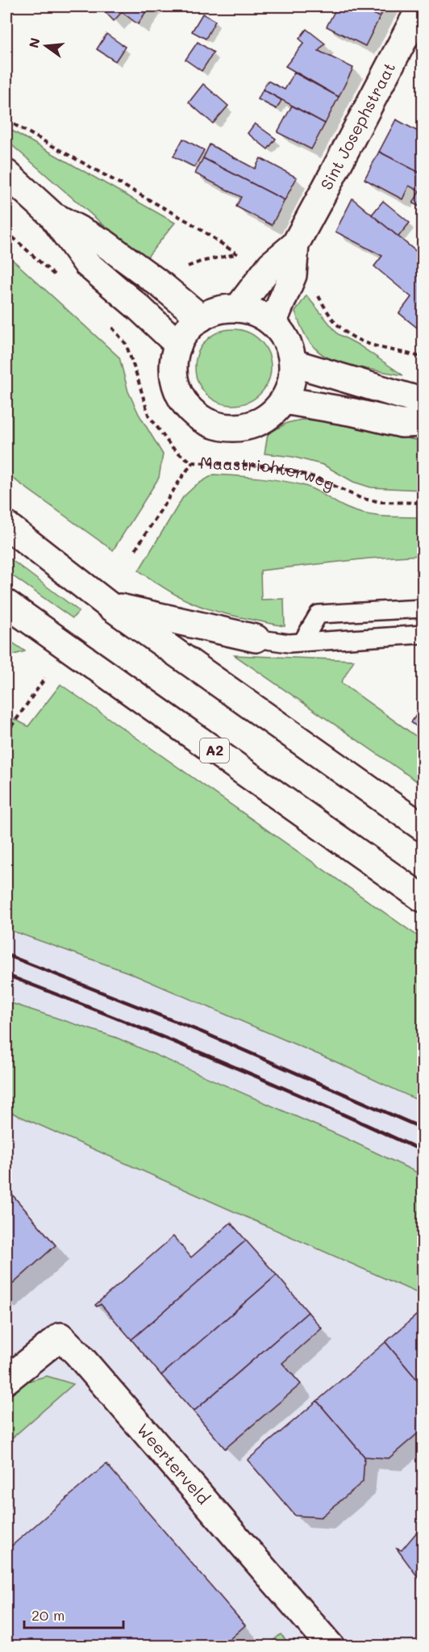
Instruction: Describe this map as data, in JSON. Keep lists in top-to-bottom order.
{
  "streets": {
    "main road": ["Sint Josephstraat", "A2", "Weerterveld"],
    "path": ["Maastrichterweg"]
  },
  "scale_bar": "20 m",
  "north": "left"
}
